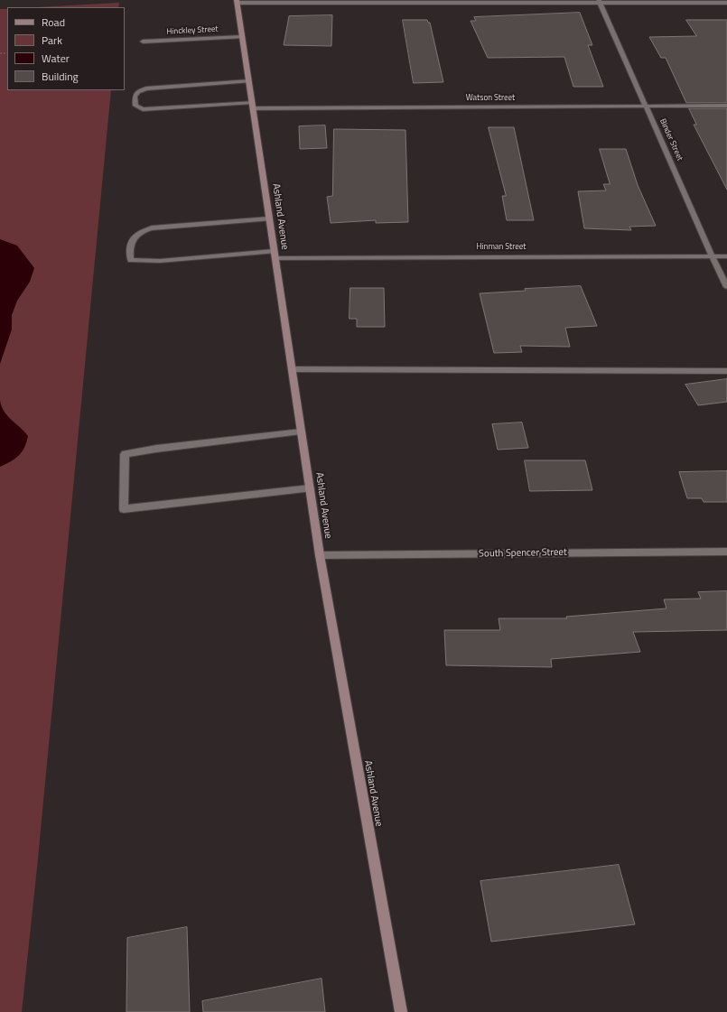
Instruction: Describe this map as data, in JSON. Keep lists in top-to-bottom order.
{
  "streets": {
    "street": [
      "Hinckley Street",
      "Watson Street",
      "Binder Street",
      "Ashland Avenue",
      "Hinman Street",
      "South Spencer Street"
    ]
  },
  "crossings": [
    ["Hinckley Street", "Ashland Avenue"],
    ["Watson Street", "Binder Street"],
    ["Watson Street", "Ashland Avenue"],
    ["Binder Street", "Hinman Street"],
    ["Ashland Avenue", "Hinman Street"],
    ["Ashland Avenue", "South Spencer Street"]
  ],
  "legend": [
    "Road",
    "Park",
    "Water",
    "Building"
  ]
}
